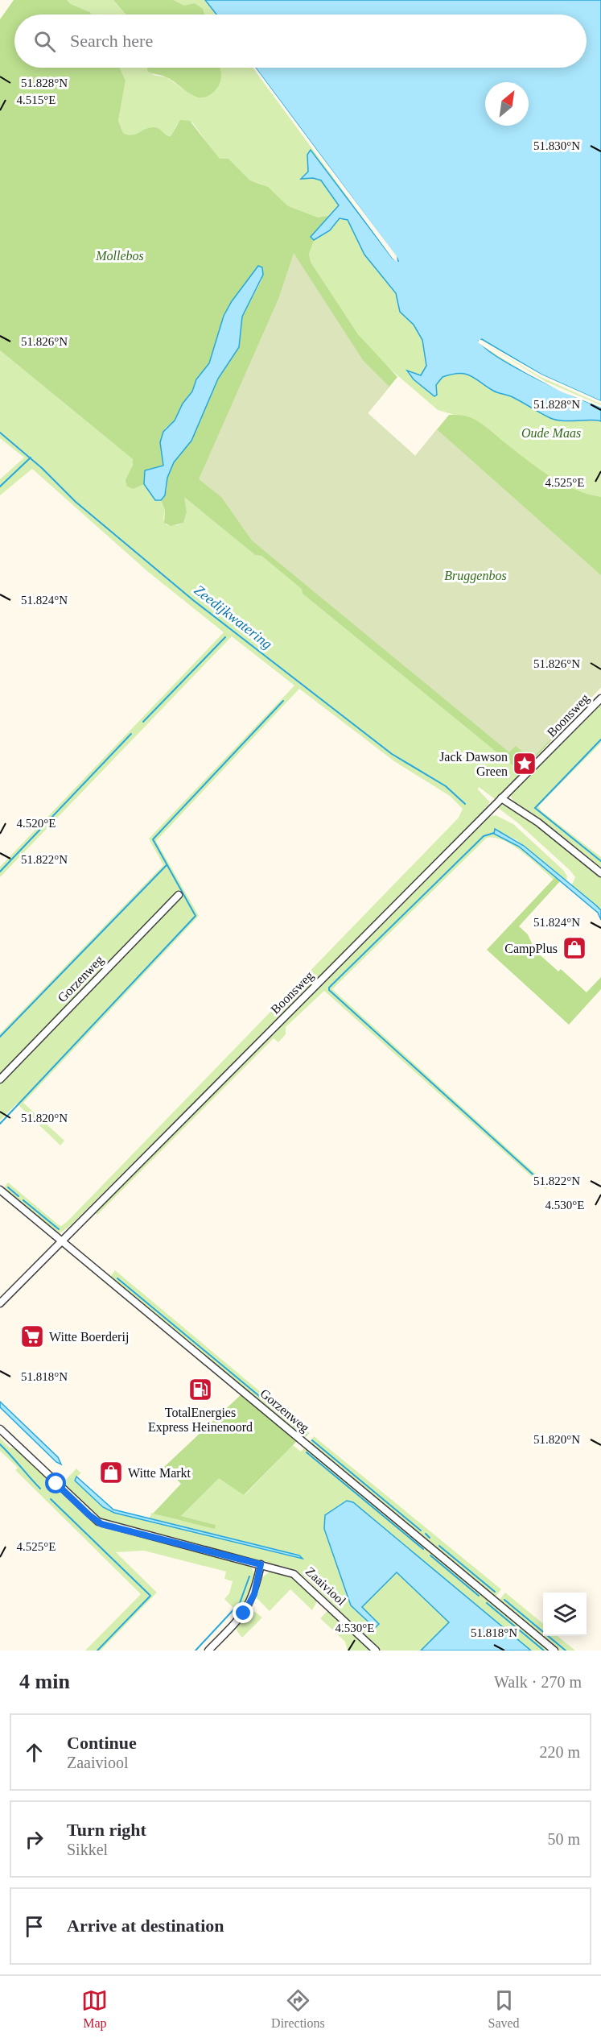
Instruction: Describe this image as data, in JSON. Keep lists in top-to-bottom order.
{
  "streets": {
    "street": ["Boonsweg", "Gorzenweg", "Zaaiviool"]
  },
  "crossings": [
    ["Boonsweg", "Gorzenweg"]
  ],
  "water": ["Zeedijkwatering"],
  "parks": ["Mollebos", "Oude Maas", "Bruggenbos"],
  "places": {
    "place": ["Jack Dawson Green"],
    "shop": ["CampPlus", "Witte Markt"],
    "supermarket": ["Witte Boerderij"],
    "fuel station": ["TotalEnergies Express Heinenoord"]
  },
  "north": "top right",
  "page": {
    "search": "Search here",
    "heading": ["4 min", "Walk · 270 m"],
    "list": [
      ["Continue", "Zaaiviool", "220 m"],
      ["Turn right", "Sikkel", "50 m"],
      "Arrive at destination"
    ],
    "nav": ["Map", "Directions", "Saved"]
  },
  "coordinates": [
    "51.828°N",
    "4.515°E",
    "51.830°N",
    "51.826°N",
    "4.525°E",
    "51.824°N",
    "4.520°E",
    "51.822°N",
    "51.820°N",
    "4.530°E",
    "51.818°N"
  ]
}
